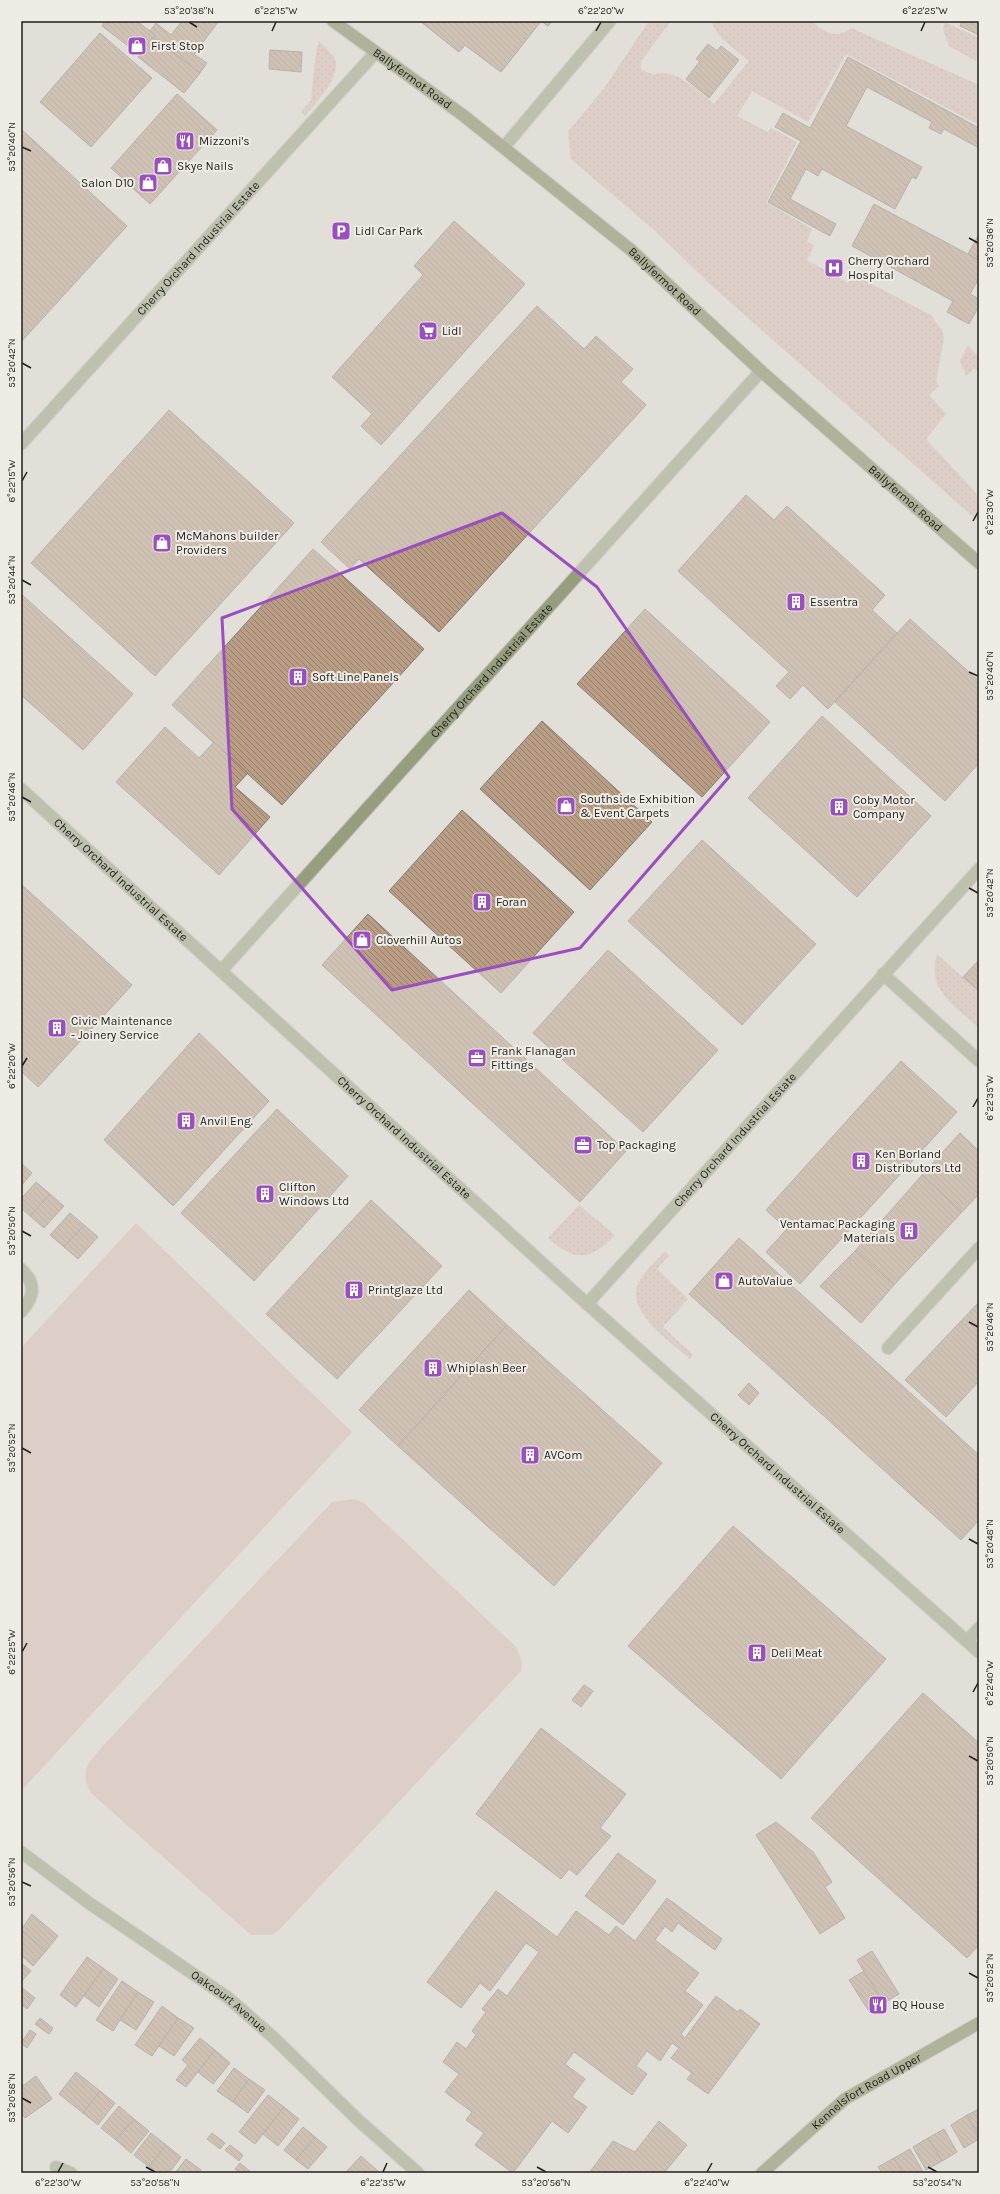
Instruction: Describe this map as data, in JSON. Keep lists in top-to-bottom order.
{
  "streets": {
    "main road": ["Ballyfermot Road", "Kennelsfort Road Upper"],
    "street": ["Cherry Orchard Industrial Estate", "Oakcourt Avenue"]
  },
  "crossings": [
    ["Ballyfermot Road", "Cherry Orchard Industrial Estate"]
  ],
  "places": {
    "shop": [
      "First Stop",
      "Skye Nails",
      "Salon D10",
      "McMahons builder Providers",
      "Southside Exhibition & Event Carpets",
      "Cloverhill Autos",
      "AutoValue"
    ],
    "restaurant": ["Mizzoni's", "BQ House"],
    "parking": ["Lidl Car Park"],
    "hospital": ["Cherry Orchard Hospital"],
    "supermarket": ["Lidl"],
    "building": [
      "Essentra",
      "Soft Line Panels",
      "Coby Motor Company",
      "Foran",
      "Civic Maintenance - Joinery Service",
      "Anvil Eng.",
      "Ken Borland Distributors Ltd",
      "Clifton Windows Ltd",
      "Ventamac Packaging Materials",
      "Printglaze Ltd",
      "Whiplash Beer",
      "AVCom",
      "Deli Meat"
    ],
    "office": ["Frank Flanagan Fittings", "Top Packaging"]
  },
  "coordinates": [
    "53°20'38\"N",
    "6°22'15\"W",
    "6°22'20\"W",
    "6°22'25\"W",
    "53°20'40\"N",
    "53°20'36\"N",
    "53°20'42\"N",
    "6°22'30\"W",
    "53°20'44\"N",
    "53°20'46\"N",
    "6°22'35\"W",
    "53°20'50\"N",
    "53°20'52\"N",
    "53°20'48\"N",
    "6°22'40\"W",
    "53°20'56\"N",
    "53°20'58\"N",
    "53°20'54\"N"
  ]
}
